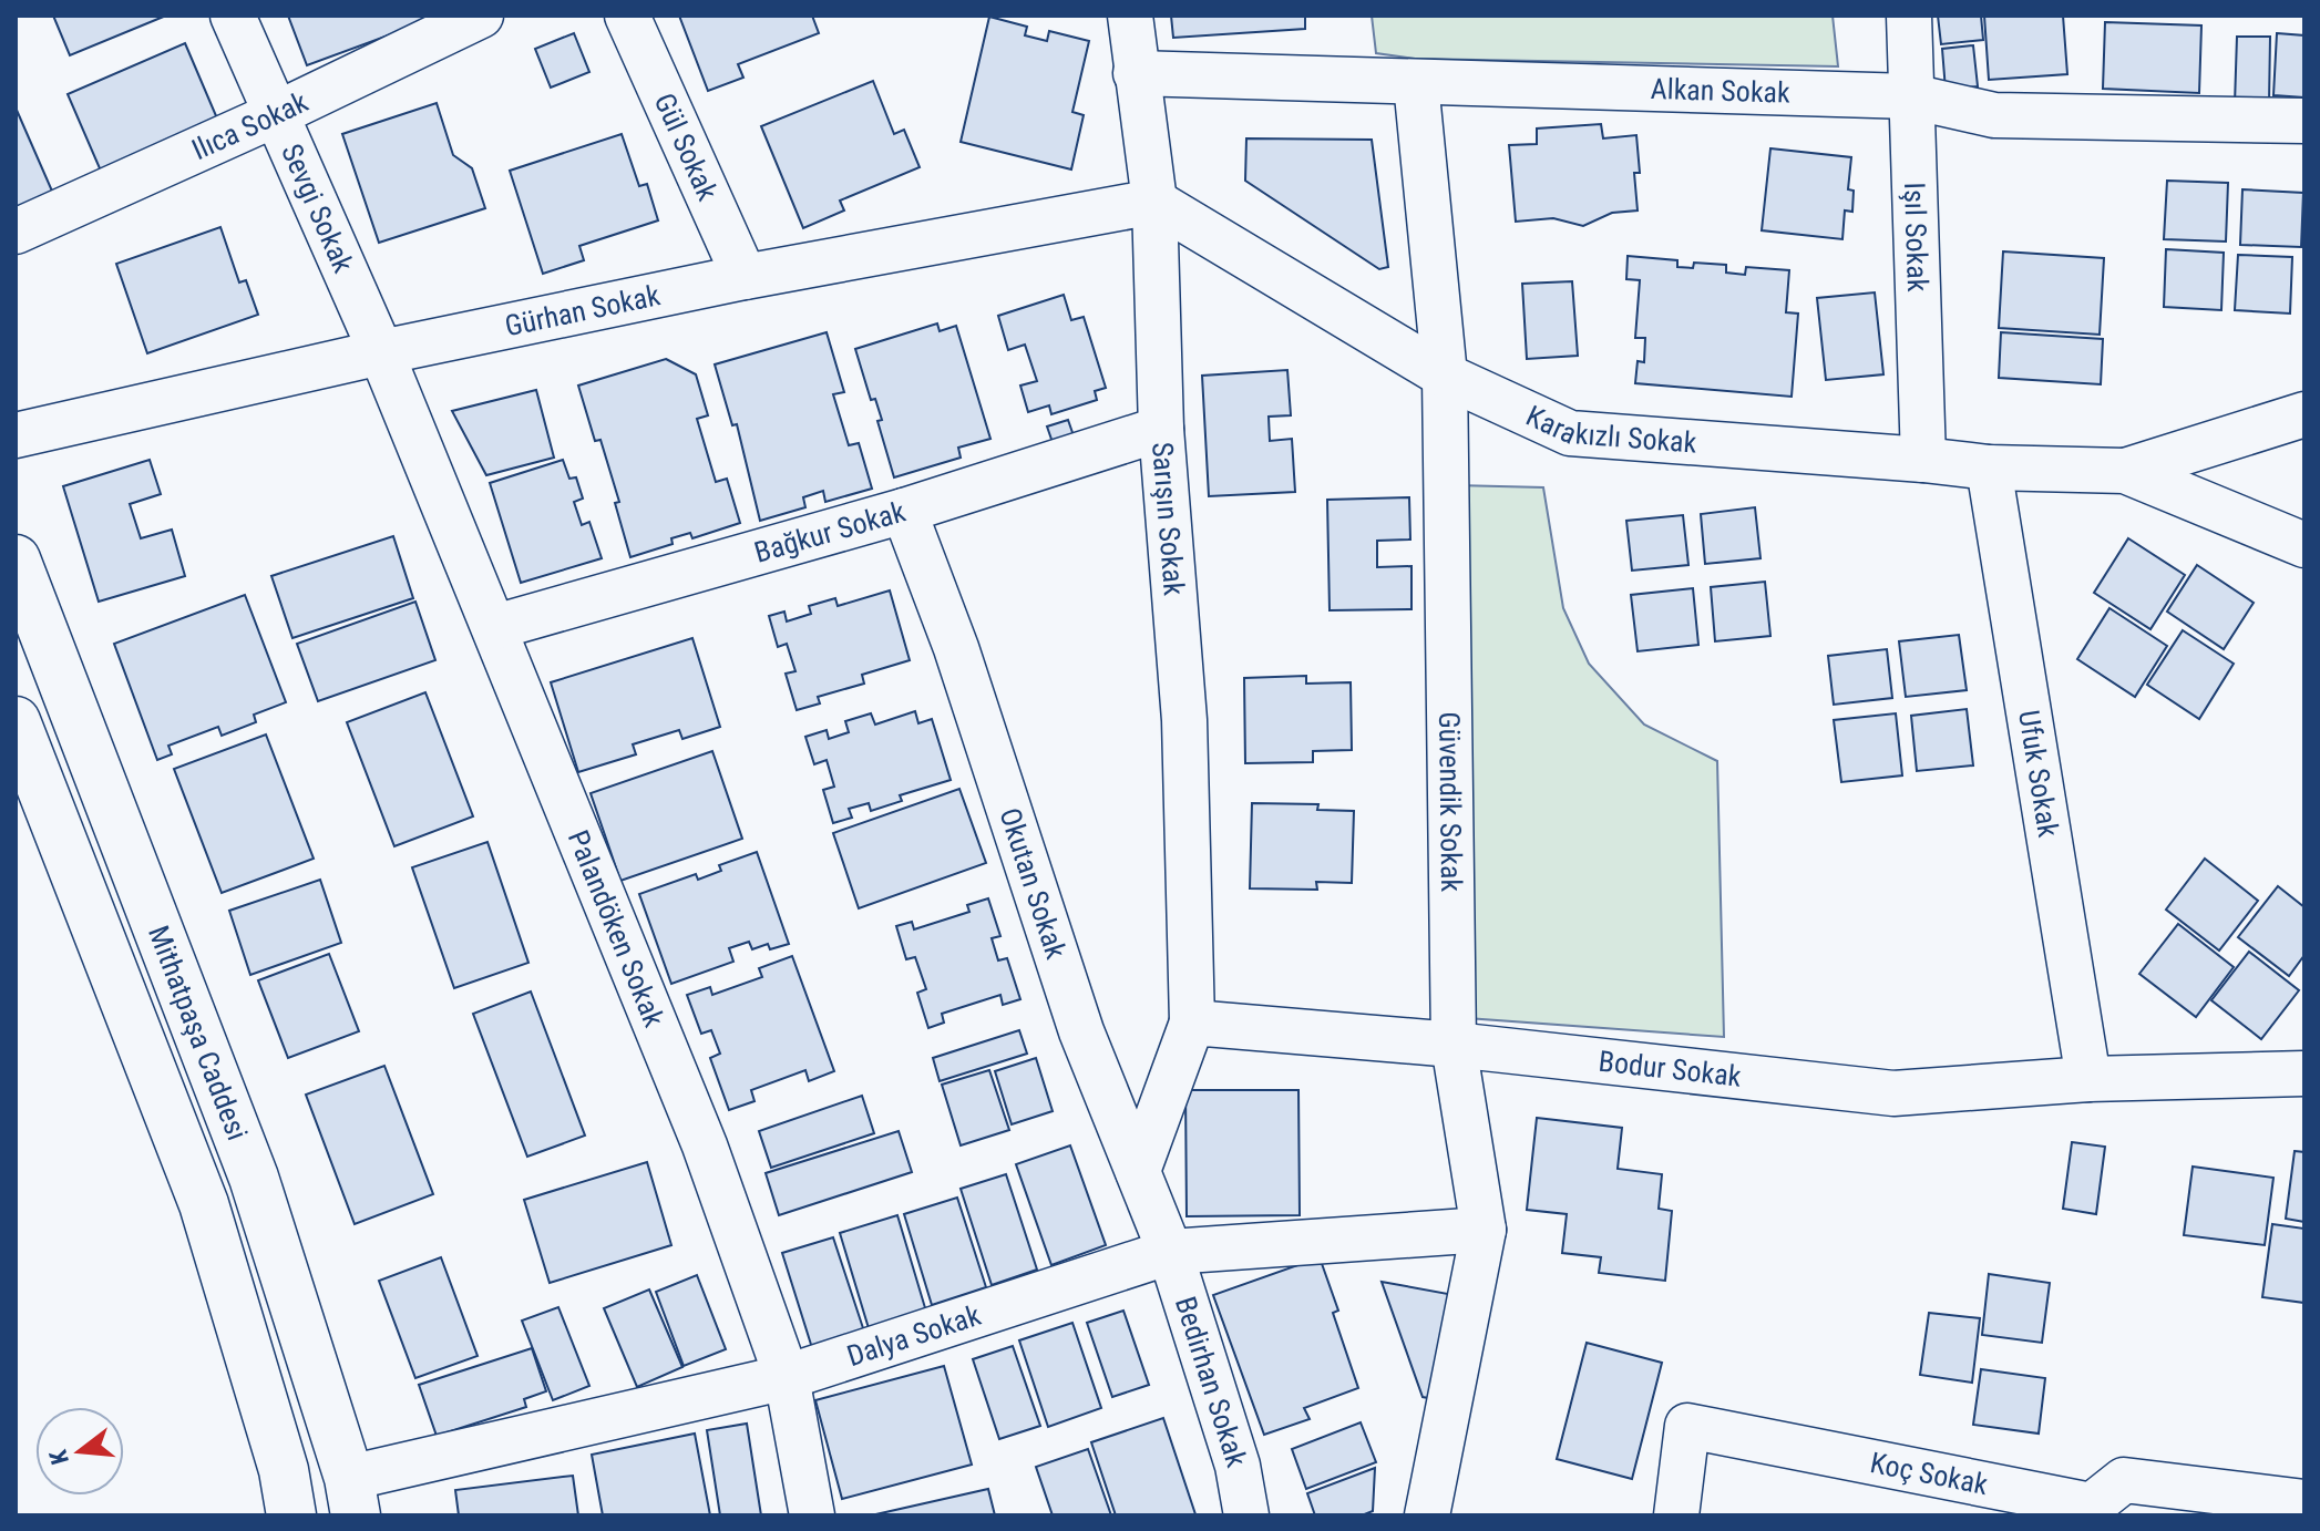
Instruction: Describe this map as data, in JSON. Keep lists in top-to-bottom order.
{
  "streets": {
    "main road": ["Mithatpaşa Caddesi"],
    "street": [
      "Alkan Sokak",
      "Ilıca Sokak",
      "Gül Sokak",
      "Sevgi Sokak",
      "Işıl Sokak",
      "Gürhan Sokak",
      "Karakızlı Sokak",
      "Sarışın Sokak",
      "Bağkur Sokak",
      "Ufuk Sokak",
      "Güvendik Sokak",
      "Okutan Sokak",
      "Palandöken Sokak",
      "Bodur Sokak",
      "Dalya Sokak",
      "Bedirhan Sokak",
      "Koç Sokak"
    ]
  },
  "crossings": [
    ["Alkan Sokak", "Işıl Sokak"],
    ["Alkan Sokak", "Sarışın Sokak"],
    ["Alkan Sokak", "Güvendik Sokak"],
    ["Ilıca Sokak", "Sevgi Sokak"],
    ["Gül Sokak", "Gürhan Sokak"],
    ["Sevgi Sokak", "Gürhan Sokak"],
    ["Sevgi Sokak", "Palandöken Sokak"],
    ["Işıl Sokak", "Karakızlı Sokak"],
    ["Gürhan Sokak", "Karakızlı Sokak"],
    ["Gürhan Sokak", "Sarışın Sokak"],
    ["Gürhan Sokak", "Palandöken Sokak"],
    ["Karakızlı Sokak", "Sarışın Sokak"],
    ["Karakızlı Sokak", "Ufuk Sokak"],
    ["Karakızlı Sokak", "Güvendik Sokak"],
    ["Sarışın Sokak", "Bağkur Sokak"],
    ["Sarışın Sokak", "Bodur Sokak"],
    ["Bağkur Sokak", "Okutan Sokak"],
    ["Bağkur Sokak", "Palandöken Sokak"],
    ["Ufuk Sokak", "Bodur Sokak"],
    ["Güvendik Sokak", "Bodur Sokak"],
    ["Güvendik Sokak", "Dalya Sokak"],
    ["Okutan Sokak", "Dalya Sokak"],
    ["Okutan Sokak", "Bedirhan Sokak"],
    ["Palandöken Sokak", "Dalya Sokak"],
    ["Mithatpaşa Caddesi", "Dalya Sokak"],
    ["Dalya Sokak", "Bedirhan Sokak"]
  ],
  "north": "left"
}
